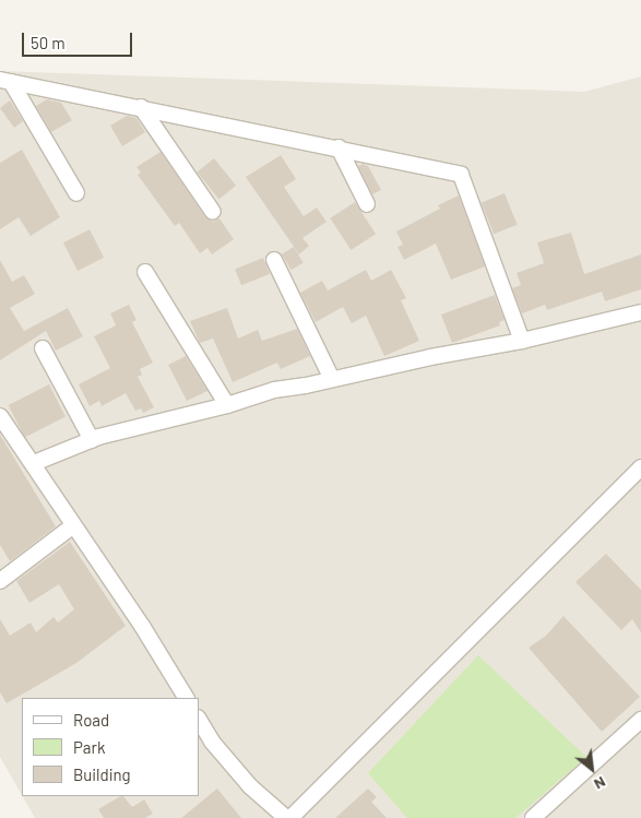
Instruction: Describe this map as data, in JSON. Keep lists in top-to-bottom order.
{
  "legend": ["Road", "Park", "Building"],
  "scale_bar": "50 m",
  "north": "bottom right"
}
